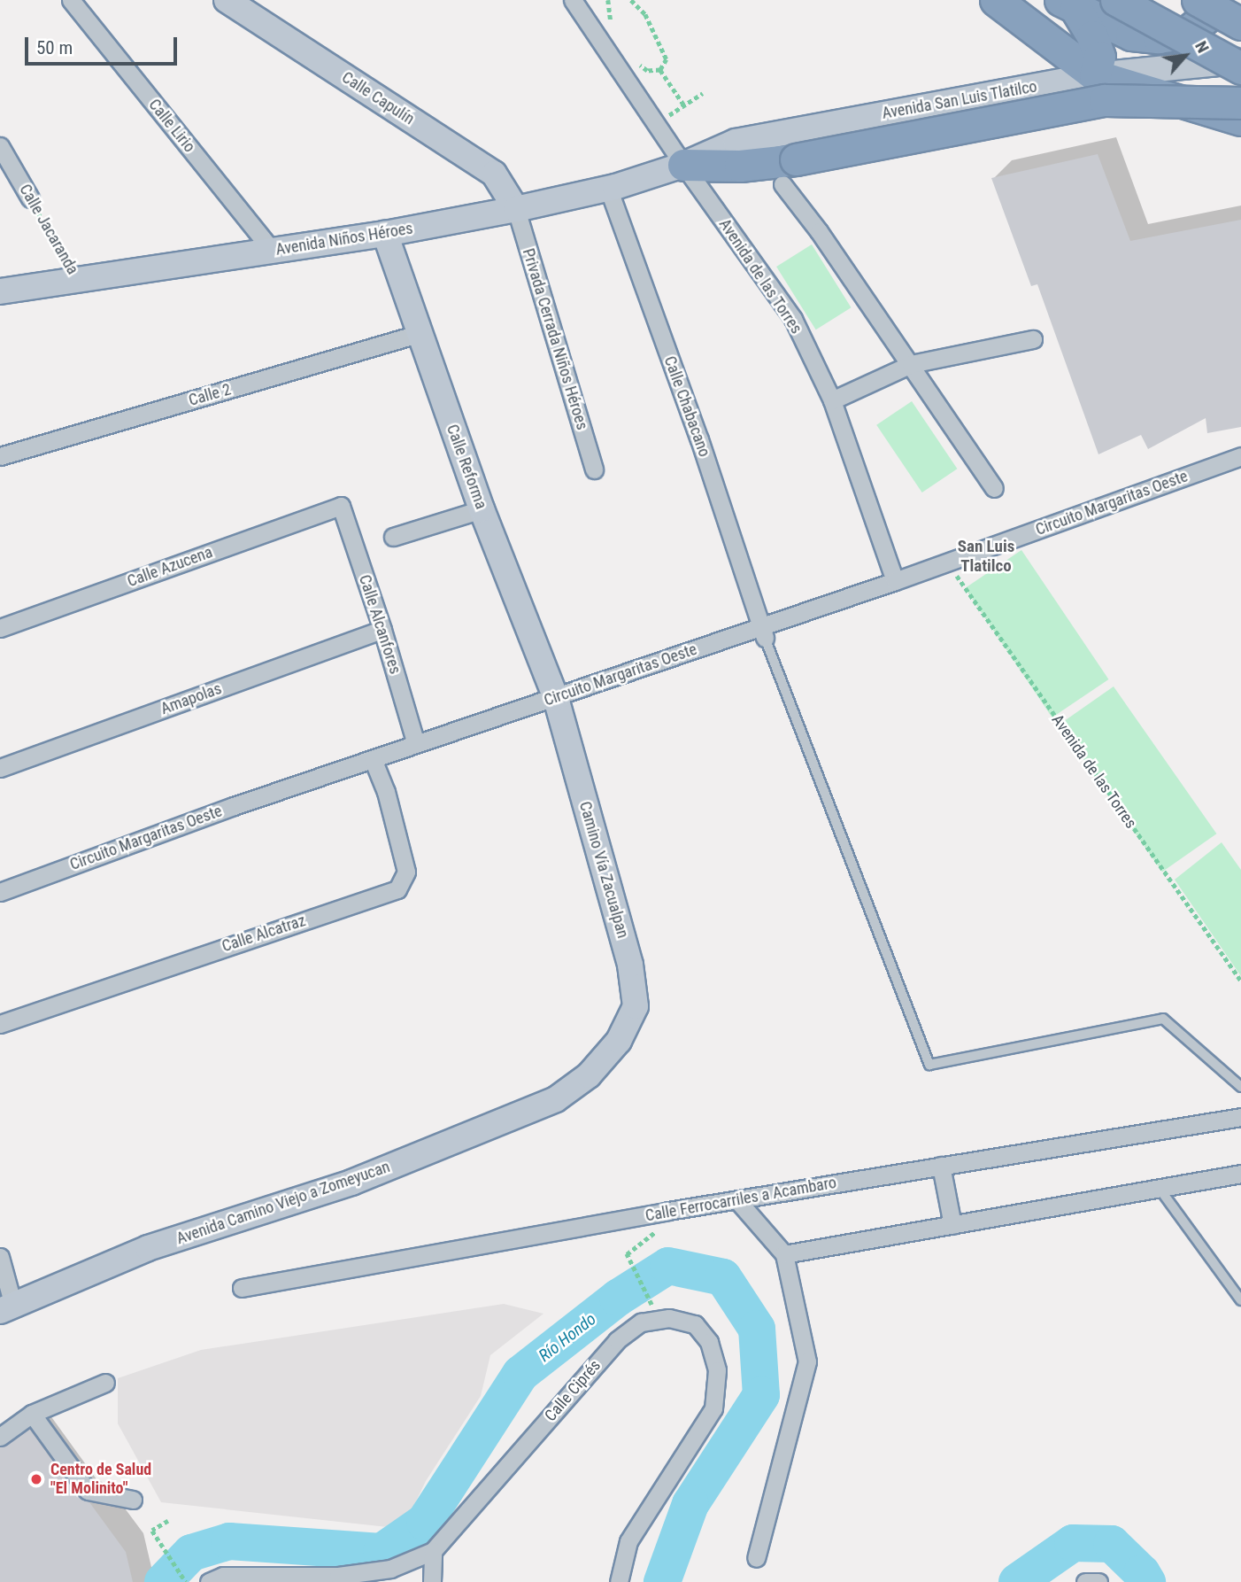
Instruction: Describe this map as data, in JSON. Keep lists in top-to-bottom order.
{
  "streets": {
    "street": [
      "Calle Capulín",
      "Avenida San Luis Tlatilco",
      "Calle Lirio",
      "Calle Jacaranda",
      "Avenida Niños Héroes",
      "Avenida de las Torres",
      "Privada Cerrada Niños Héroes",
      "Calle 2",
      "Calle Chabacano",
      "Calle Reforma",
      "Circuito Margaritas Oeste",
      "Calle Azucena",
      "Calle Alcanfores",
      "Amapolas",
      "Camino Vía Zacualpan",
      "Calle Alcatraz",
      "Calle Ferrocarriles a Acambaro",
      "Avenida Camino Viejo a Zomeyucan",
      "Calle Ciprés"
    ]
  },
  "crossings": [
    ["Calle Capulín", "Avenida Niños Héroes"],
    ["Calle Capulín", "Privada Cerrada Niños Héroes"],
    ["Avenida San Luis Tlatilco", "Avenida Niños Héroes"],
    ["Avenida San Luis Tlatilco", "Avenida de las Torres"],
    ["Calle Lirio", "Avenida Niños Héroes"],
    ["Calle Jacaranda", "Avenida Niños Héroes"],
    ["Avenida Niños Héroes", "Avenida de las Torres"],
    ["Avenida Niños Héroes", "Privada Cerrada Niños Héroes"],
    ["Avenida Niños Héroes", "Calle Chabacano"],
    ["Avenida Niños Héroes", "Calle Reforma"],
    ["Avenida de las Torres", "Circuito Margaritas Oeste"],
    ["Calle 2", "Calle Reforma"],
    ["Calle Chabacano", "Circuito Margaritas Oeste"],
    ["Calle Reforma", "Circuito Margaritas Oeste"],
    ["Calle Reforma", "Camino Vía Zacualpan"],
    ["Circuito Margaritas Oeste", "Calle Alcanfores"],
    ["Circuito Margaritas Oeste", "Camino Vía Zacualpan"],
    ["Circuito Margaritas Oeste", "Calle Alcatraz"],
    ["Calle Azucena", "Calle Alcanfores"],
    ["Calle Alcanfores", "Amapolas"],
    ["Camino Vía Zacualpan", "Avenida Camino Viejo a Zomeyucan"]
  ],
  "districts": ["San Luis Tlatilco"],
  "water": ["Río Hondo"],
  "places": ["Centro de Salud \"El Molinito\""],
  "scale_bar": "50 m",
  "north": "top right"
}
